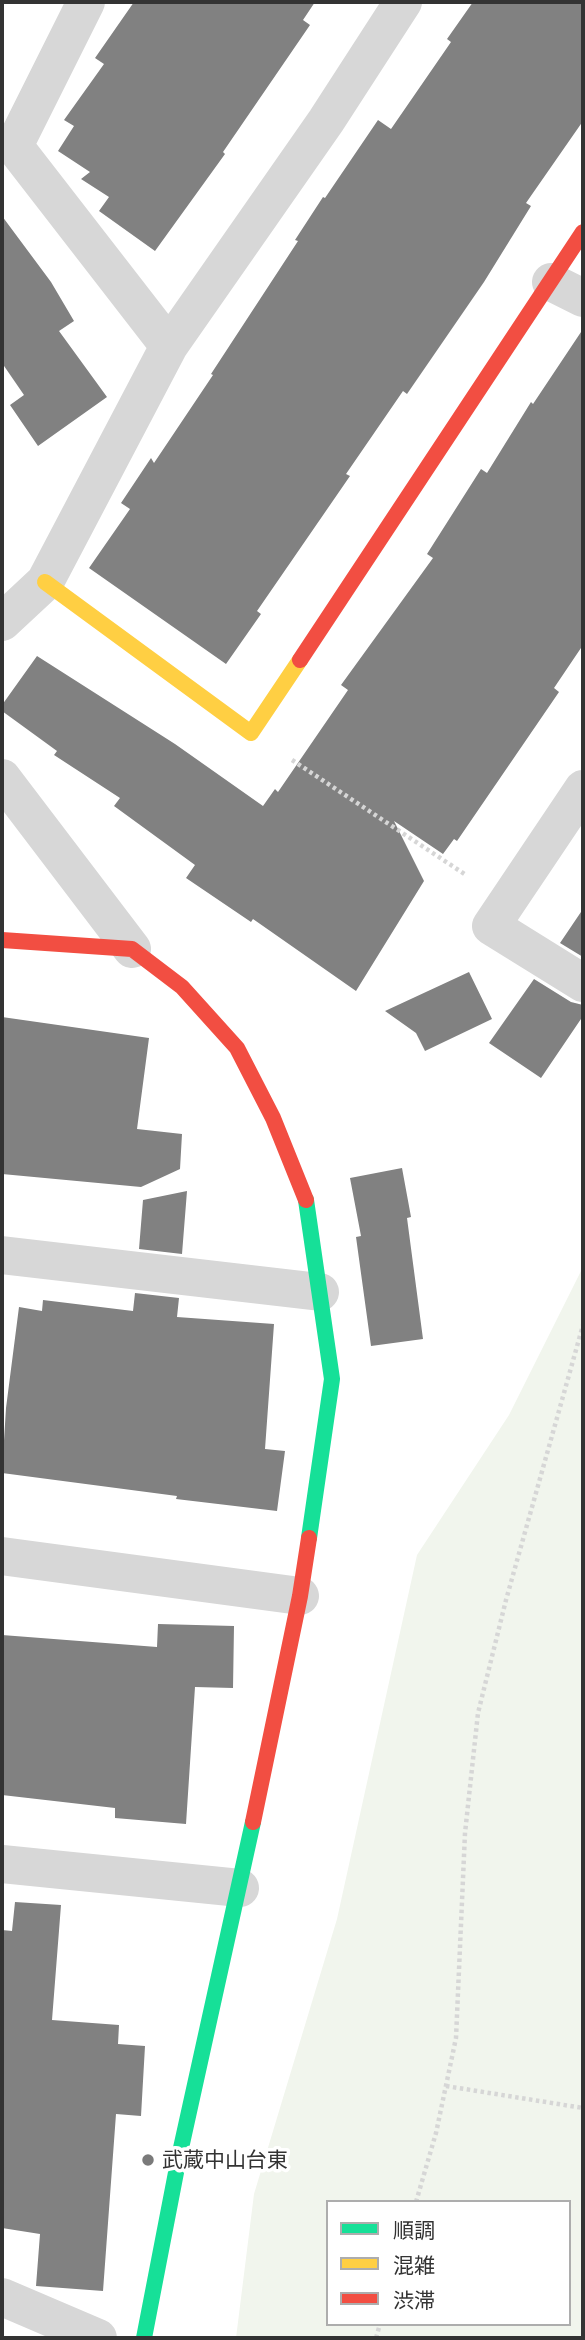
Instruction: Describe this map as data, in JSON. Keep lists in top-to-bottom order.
{
  "places": ["武蔵中山台東"],
  "legend": ["順調", "混雑", "渋滞"]
}
